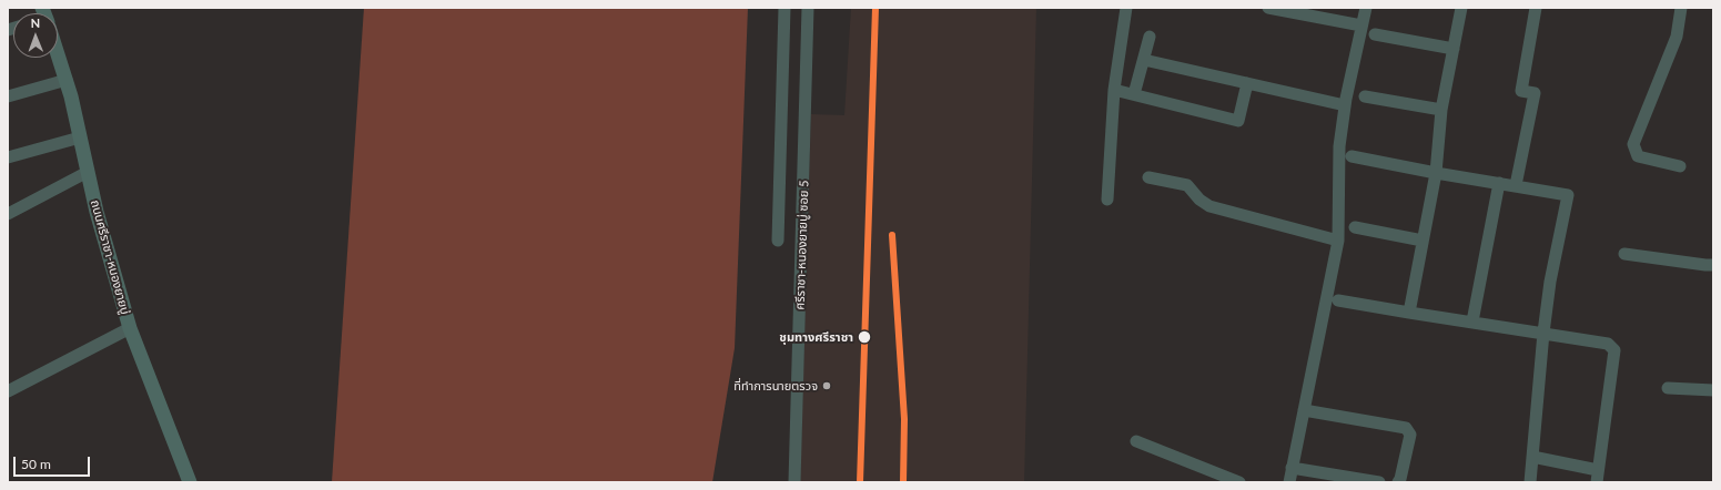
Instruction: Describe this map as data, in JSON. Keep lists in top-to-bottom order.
{
  "streets": {
    "main road": ["ถนนศรีราชา-หนองยายบู่"],
    "street": ["ศรีราชา-หนองยายบู่ ซอย 5"]
  },
  "places": ["ชุมทางศรีราชา", "ที่ทำการนายตรวจ"],
  "scale_bar": "50 m",
  "north": "top"
}
